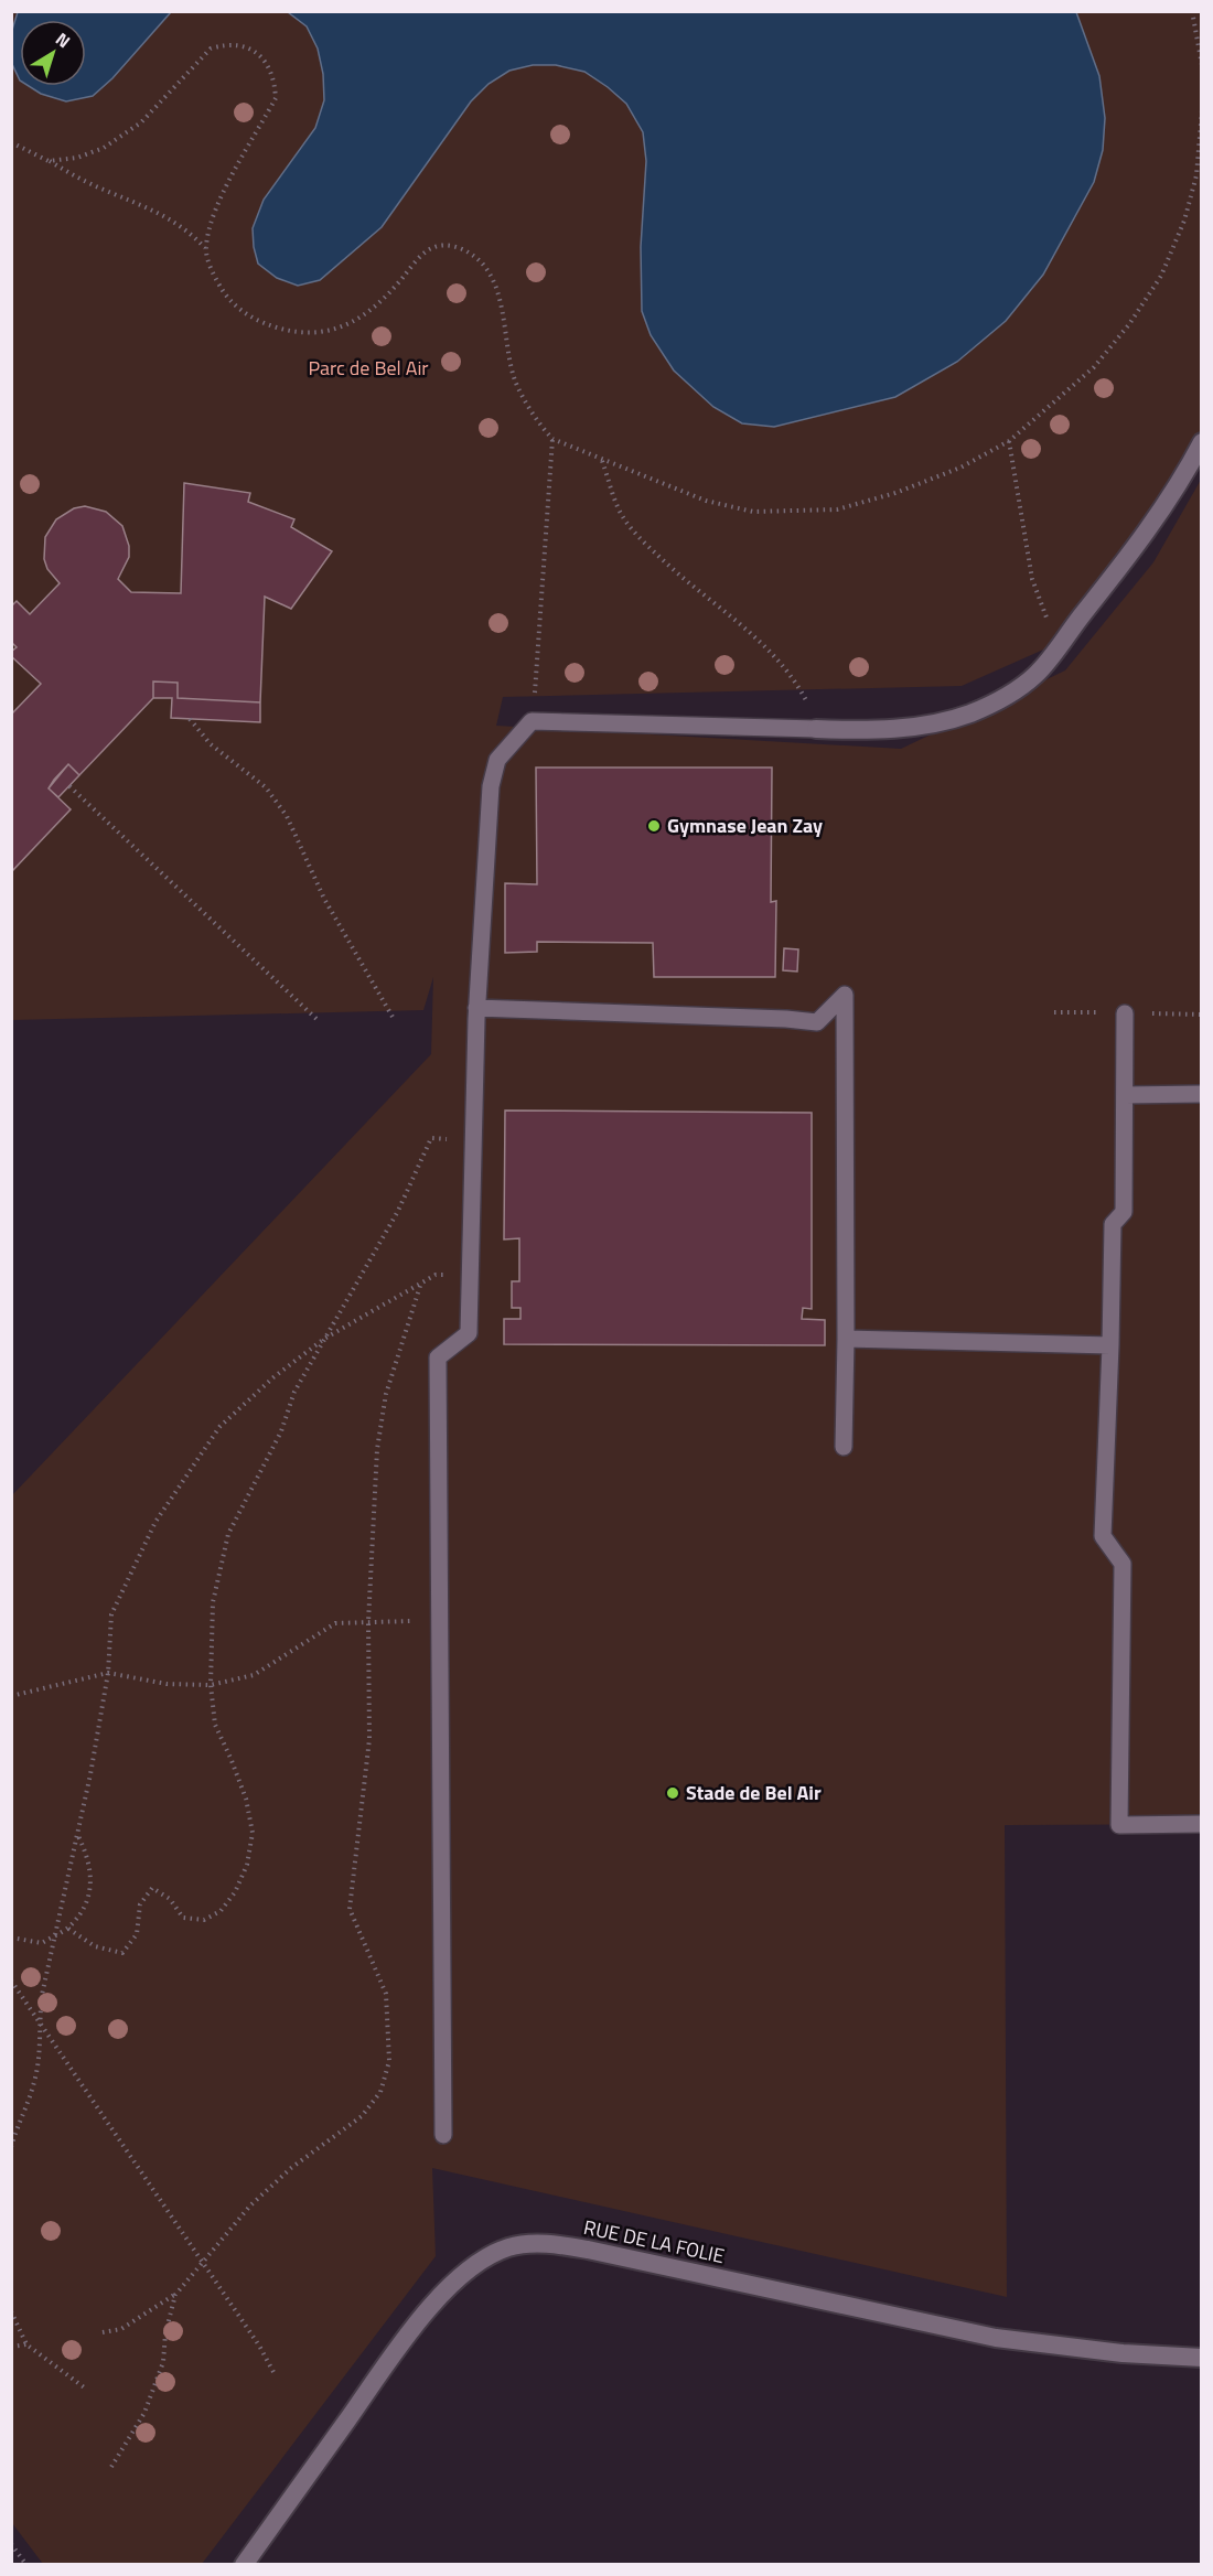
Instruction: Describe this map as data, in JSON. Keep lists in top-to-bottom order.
{
  "streets": {
    "street": ["RUE DE LA FOLIE"]
  },
  "parks": ["Parc de Bel Air"],
  "places": ["Gymnase Jean Zay", "Stade de Bel Air"],
  "north": "top right"
}
